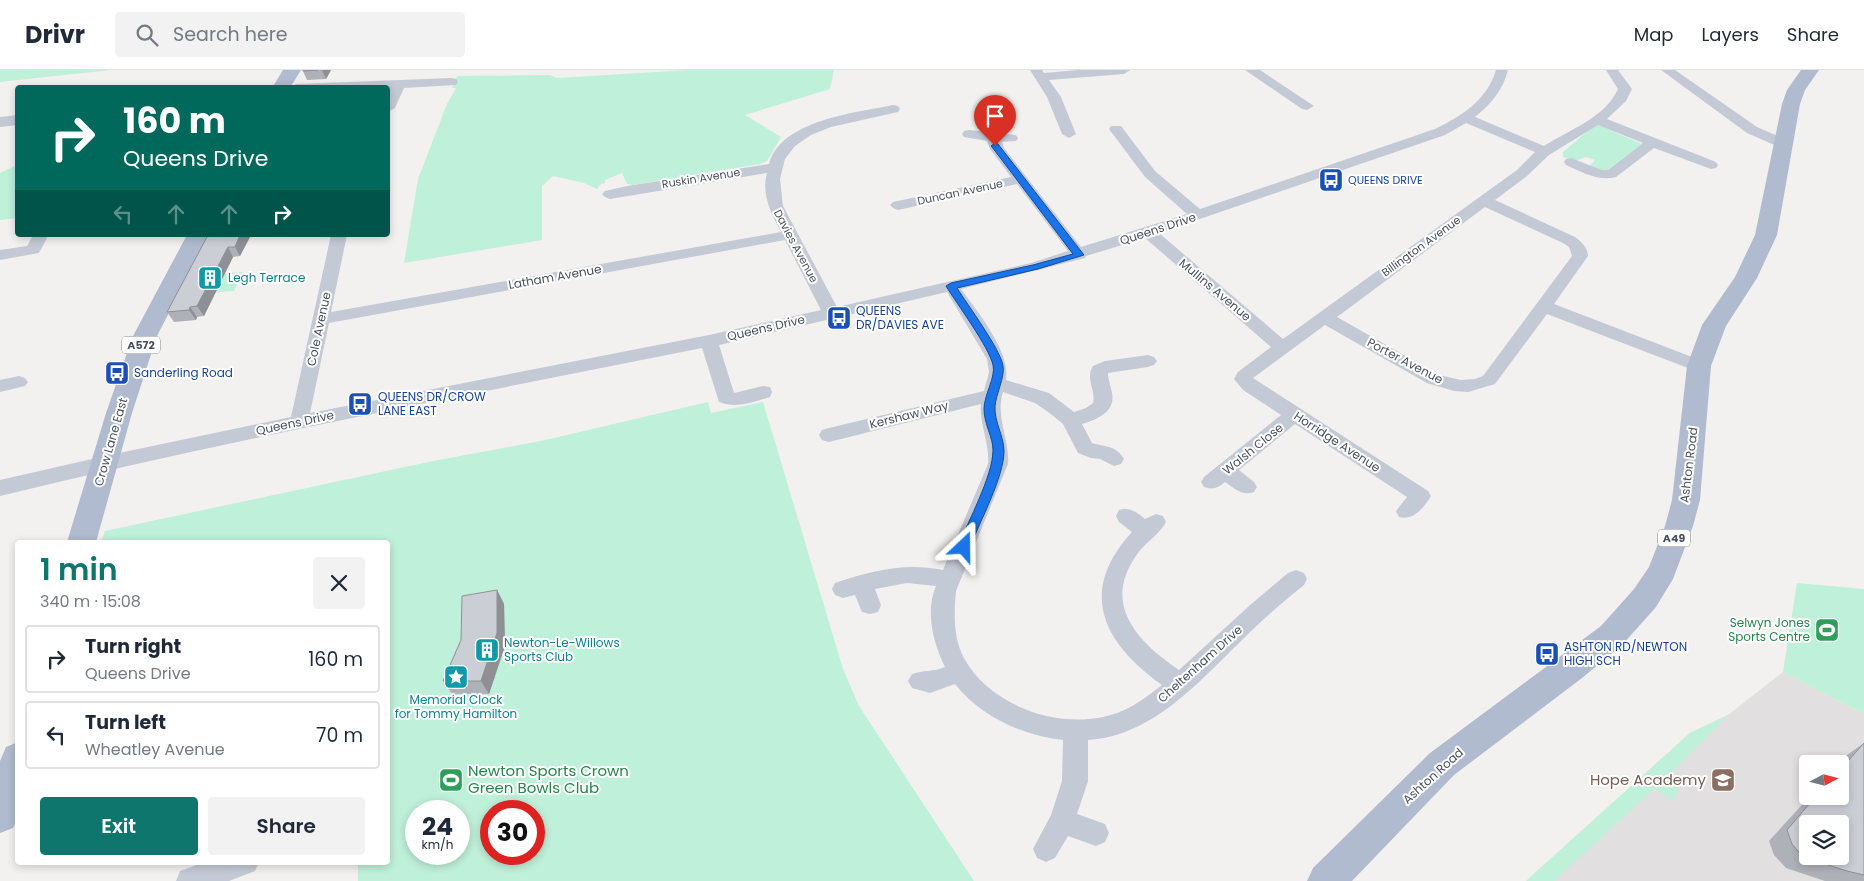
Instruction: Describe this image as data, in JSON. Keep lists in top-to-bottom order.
{
  "streets": {
    "main road": [
      "A572",
      "Crow Lane East",
      "Ashton Road",
      "A49"
    ],
    "street": [
      "Ruskin Avenue",
      "Duncan Avenue",
      "Queens Drive",
      "Davies Avenue",
      "Billington Avenue",
      "Latham Avenue",
      "Mullins Avenue",
      "Cole Avenue",
      "Porter Avenue",
      "Kershaw Way",
      "Horridge Avenue",
      "Walsh Close",
      "Cheltenham Drive"
    ]
  },
  "crossings": [
    ["Ruskin Avenue", "Davies Avenue"],
    ["Queens Drive", "Davies Avenue"],
    ["Queens Drive", "Mullins Avenue"],
    ["Queens Drive", "Cole Avenue"],
    ["Queens Drive", "Crow Lane East"],
    ["Queens Drive", "Cheltenham Drive"],
    ["Davies Avenue", "Latham Avenue"],
    ["Billington Avenue", "Mullins Avenue"],
    ["Billington Avenue", "Porter Avenue"],
    ["Billington Avenue", "Horridge Avenue"],
    ["Latham Avenue", "Cole Avenue"],
    ["Kershaw Way", "Cheltenham Drive"],
    ["Horridge Avenue", "Walsh Close"]
  ],
  "places": {
    "bus stop": [
      "QUEENS DRIVE",
      "QUEENS DR/DAVIES AVE",
      "Sanderling Road",
      "QUEENS DR/CROW LANE EAST",
      "ASHTON RD/NEWTON HIGH SCH"
    ],
    "building": ["Legh Terrace", "Newton-Le-Willows Sports Club"],
    "sports": ["Selwyn Jones Sports Centre", "Newton Sports Crown Green Bowls Club"],
    "place": ["Memorial Clock for Tommy Hamilton"],
    "school or university": ["Hope Academy"]
  },
  "north": "right",
  "page": {
    "header": "Drivr",
    "search": "Search here",
    "nav": ["Map", "Layers", "Share"],
    "turn": ["160 m", "Queens Drive"],
    "heading": ["1 min", "340 m · 15:08"],
    "list": [
      {
        "name": "Turn right",
        "note": "Queens Drive",
        "value": "160 m"
      },
      {
        "name": "Turn left",
        "note": "Wheatley Avenue",
        "value": "70 m"
      }
    ],
    "buttons": ["Exit", "Share"],
    "speed": "24 km/h",
    "limit": "30"
  }
}
